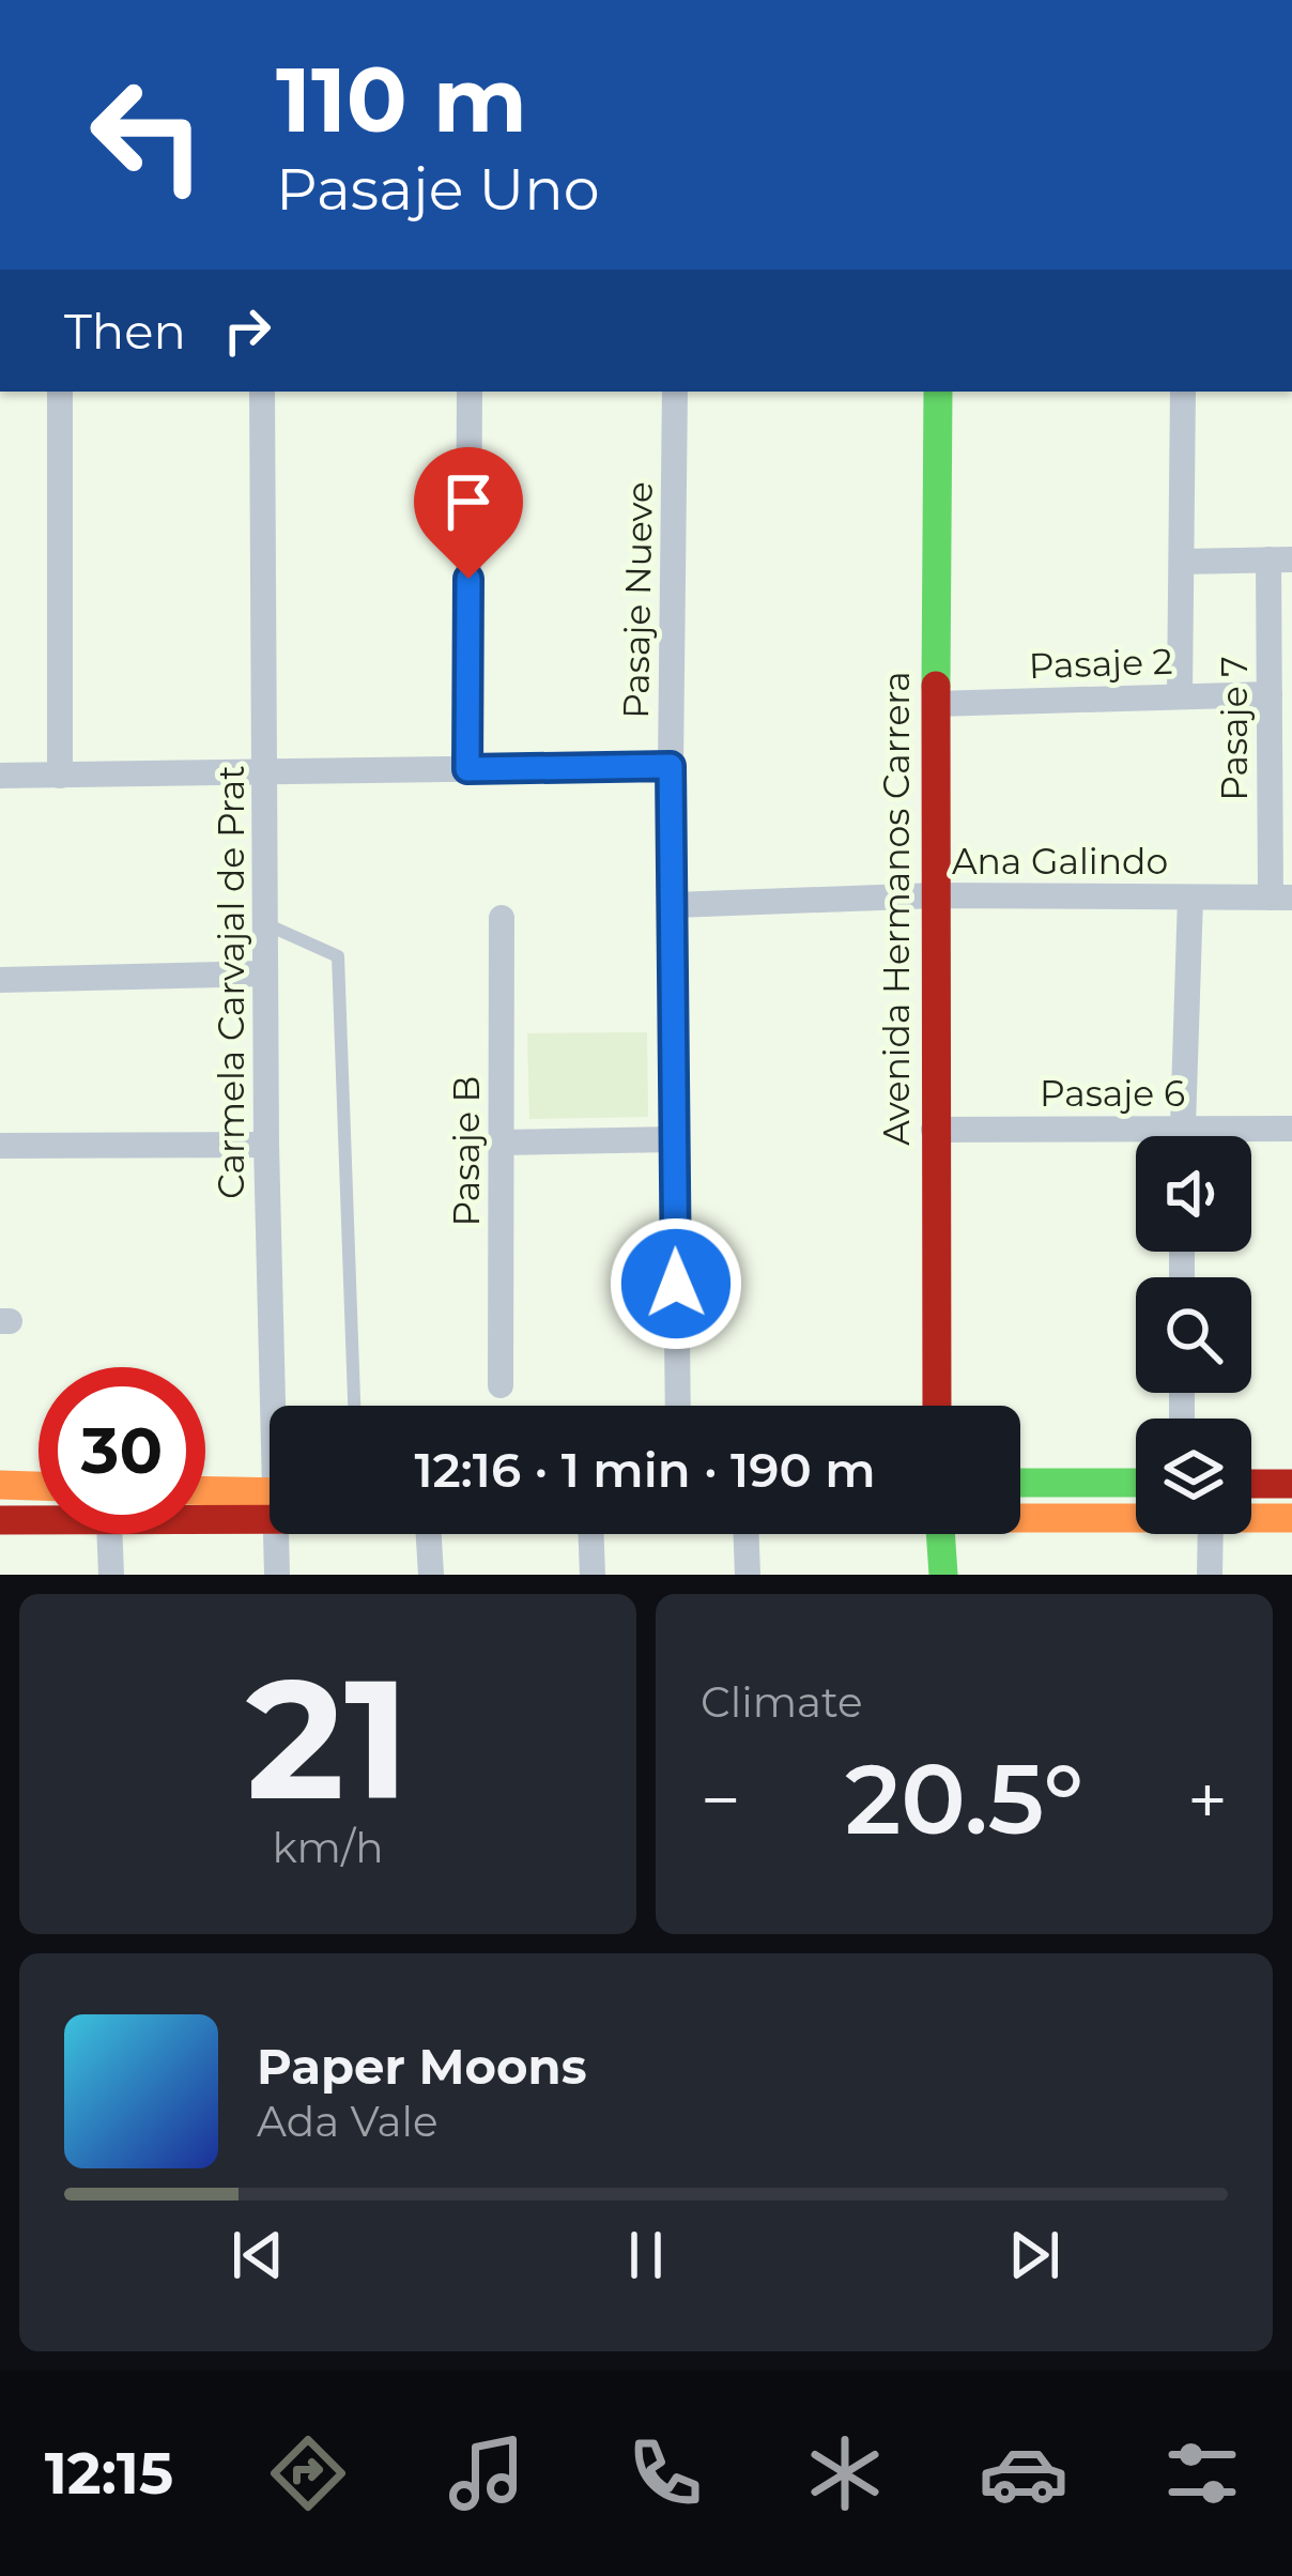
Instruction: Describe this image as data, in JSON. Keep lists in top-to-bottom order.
{
  "streets": {
    "street": [
      "Pasaje Nueve",
      "Pasaje 2",
      "Pasaje 7",
      "Ana Galindo",
      "Avenida Hermanos Carrera",
      "Carmela Carvajal de Prat",
      "Pasaje 6",
      "Pasaje B"
    ]
  },
  "crossings": [
    ["Pasaje Nueve", "Ana Galindo"],
    ["Pasaje 2", "Pasaje 7"],
    ["Pasaje 2", "Avenida Hermanos Carrera"],
    ["Pasaje 7", "Ana Galindo"],
    ["Ana Galindo", "Avenida Hermanos Carrera"],
    ["Avenida Hermanos Carrera", "Pasaje 6"]
  ],
  "page": {
    "turn": ["110 m", "Pasaje Uno"],
    "then": "Then",
    "limit": "30",
    "trip": "12:16 · 1 min · 190 m",
    "tile": [
      ["21", "km/h"],
      "Climate"
    ],
    "heat": ["−", "20.5°", "+"],
    "song": ["Paper Moons", "Ada Vale"],
    "tabs": "12:15"
  }
}
